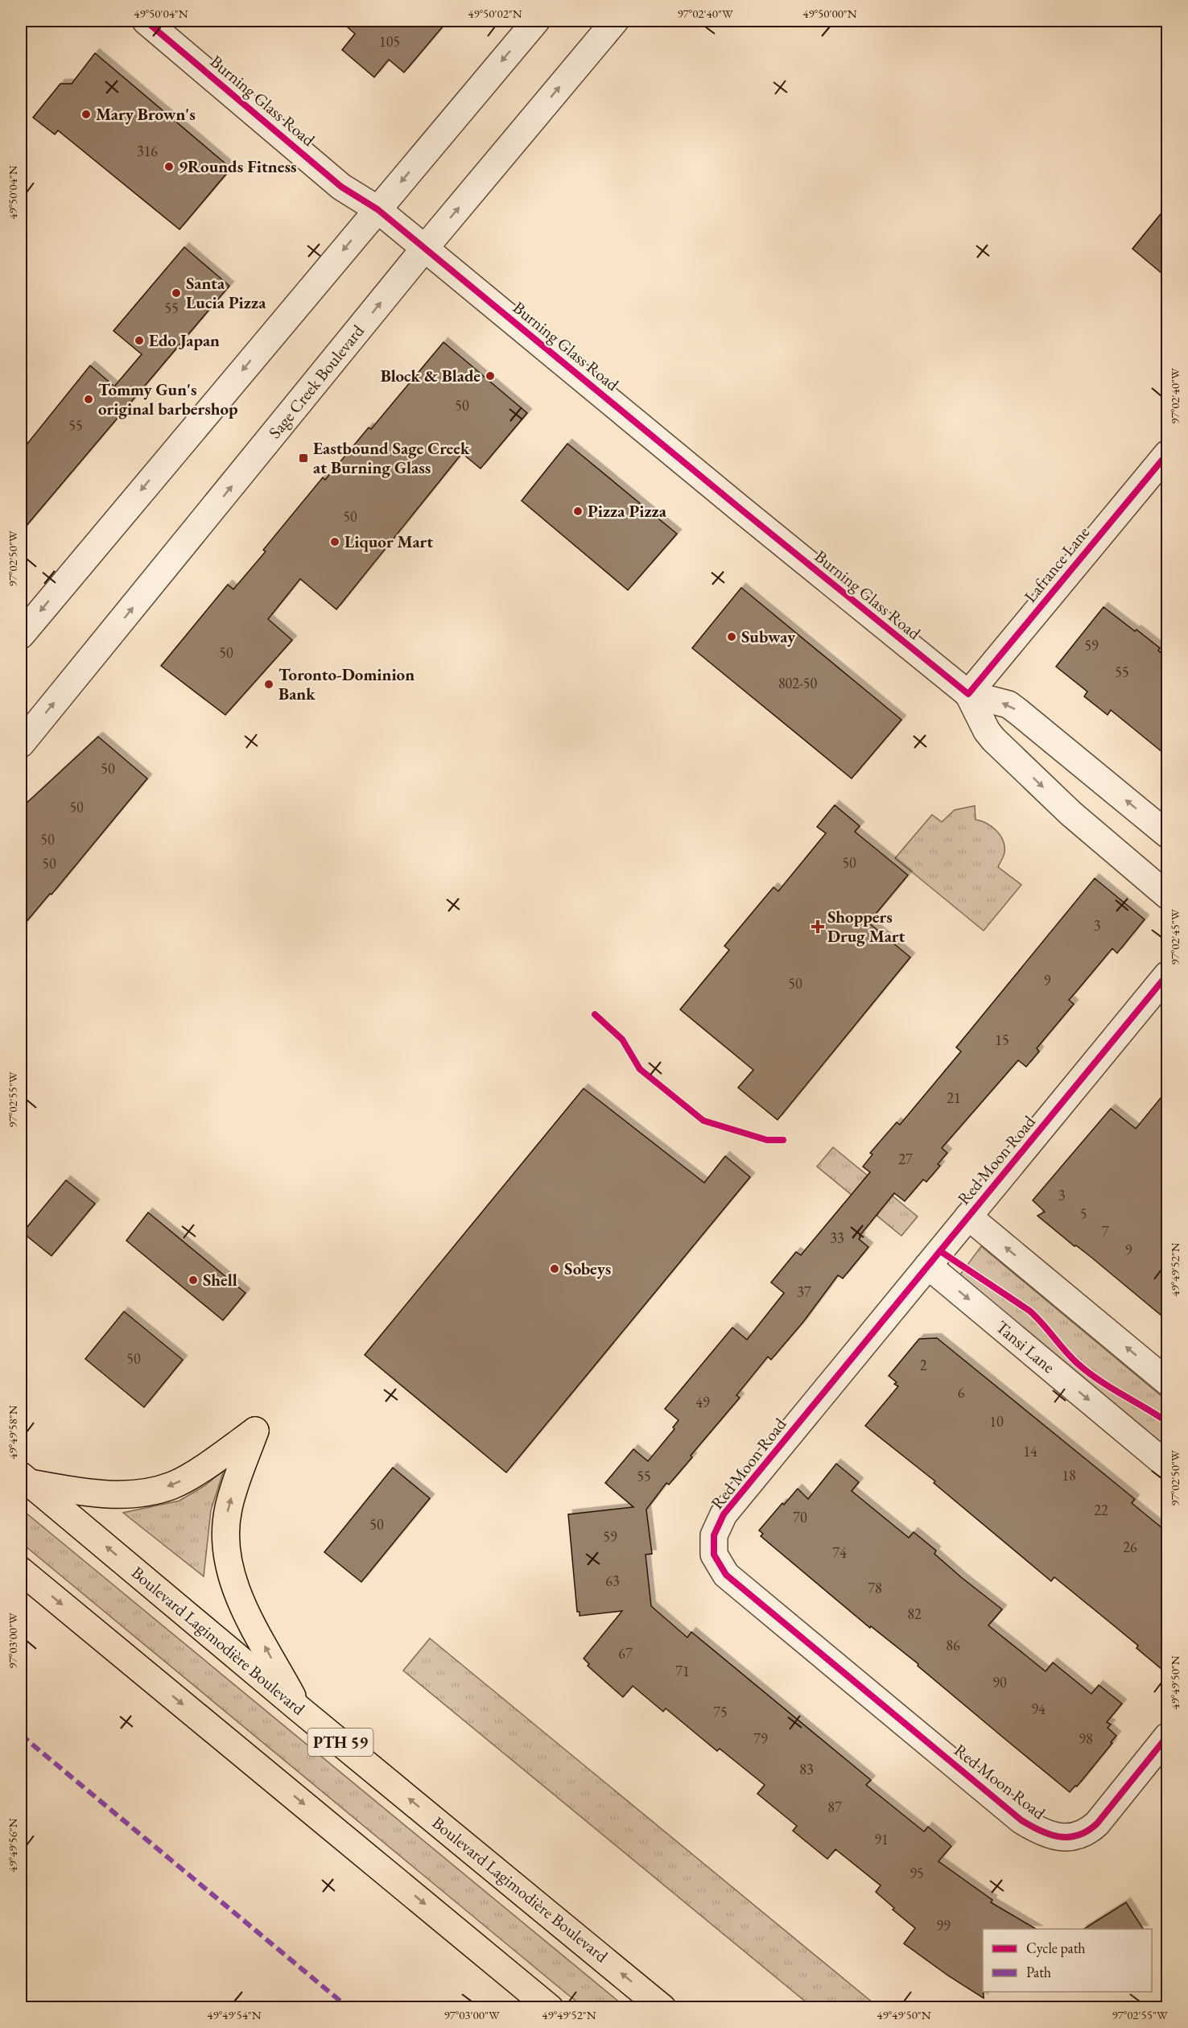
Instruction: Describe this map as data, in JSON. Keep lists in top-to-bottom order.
{
  "streets": {
    "main road": ["Boulevard Lagimodière Boulevard", "PTH 59"],
    "street": [
      "Burning Glass Road",
      "Sage Creek Boulevard",
      "Lafrance Lane",
      "Red Moon Road",
      "Tansi Lane"
    ]
  },
  "crossings": [
    ["Burning Glass Road", "Sage Creek Boulevard"],
    ["Burning Glass Road", "Lafrance Lane"],
    ["Red Moon Road", "Tansi Lane"]
  ],
  "places": {
    "other": [
      "Mary Brown's",
      "9Rounds Fitness",
      "Santa Lucia Pizza",
      "Edo Japan",
      "Block & Blade",
      "Tommy Gun's original barbershop",
      "Pizza Pizza",
      "Liquor Mart",
      "Subway",
      "Toronto-Dominion Bank",
      "Sobeys",
      "Shell"
    ],
    "transit": ["Eastbound Sage Creek at Burning Glass"],
    "health": ["Shoppers Drug Mart"]
  },
  "house_numbers": [
    "105",
    "316",
    "55",
    "50",
    "55",
    "50",
    "59",
    "50",
    "55",
    "802-50",
    "50",
    "50",
    "50",
    "50",
    "50",
    "3",
    "9",
    "50",
    "15",
    "21",
    "27",
    "3",
    "5",
    "7",
    "33",
    "9",
    "37",
    "50",
    "2",
    "6",
    "49",
    "10",
    "14",
    "18",
    "55",
    "22",
    "70",
    "50",
    "59",
    "26",
    "74",
    "63",
    "78",
    "82",
    "86",
    "67",
    "71",
    "90",
    "94",
    "75",
    "79",
    "98",
    "83",
    "87",
    "91",
    "95",
    "99"
  ],
  "legend": ["Cycle path", "Path"],
  "coordinates": [
    "49°50'04\"N",
    "49°50'02\"N",
    "97°02'40\"W",
    "49°50'00\"N",
    "97°02'50\"W",
    "97°02'45\"W",
    "97°02'55\"W",
    "49°49'52\"N",
    "49°49'58\"N",
    "97°03'00\"W",
    "49°49'50\"N",
    "49°49'56\"N",
    "49°49'54\"N"
  ]
}
